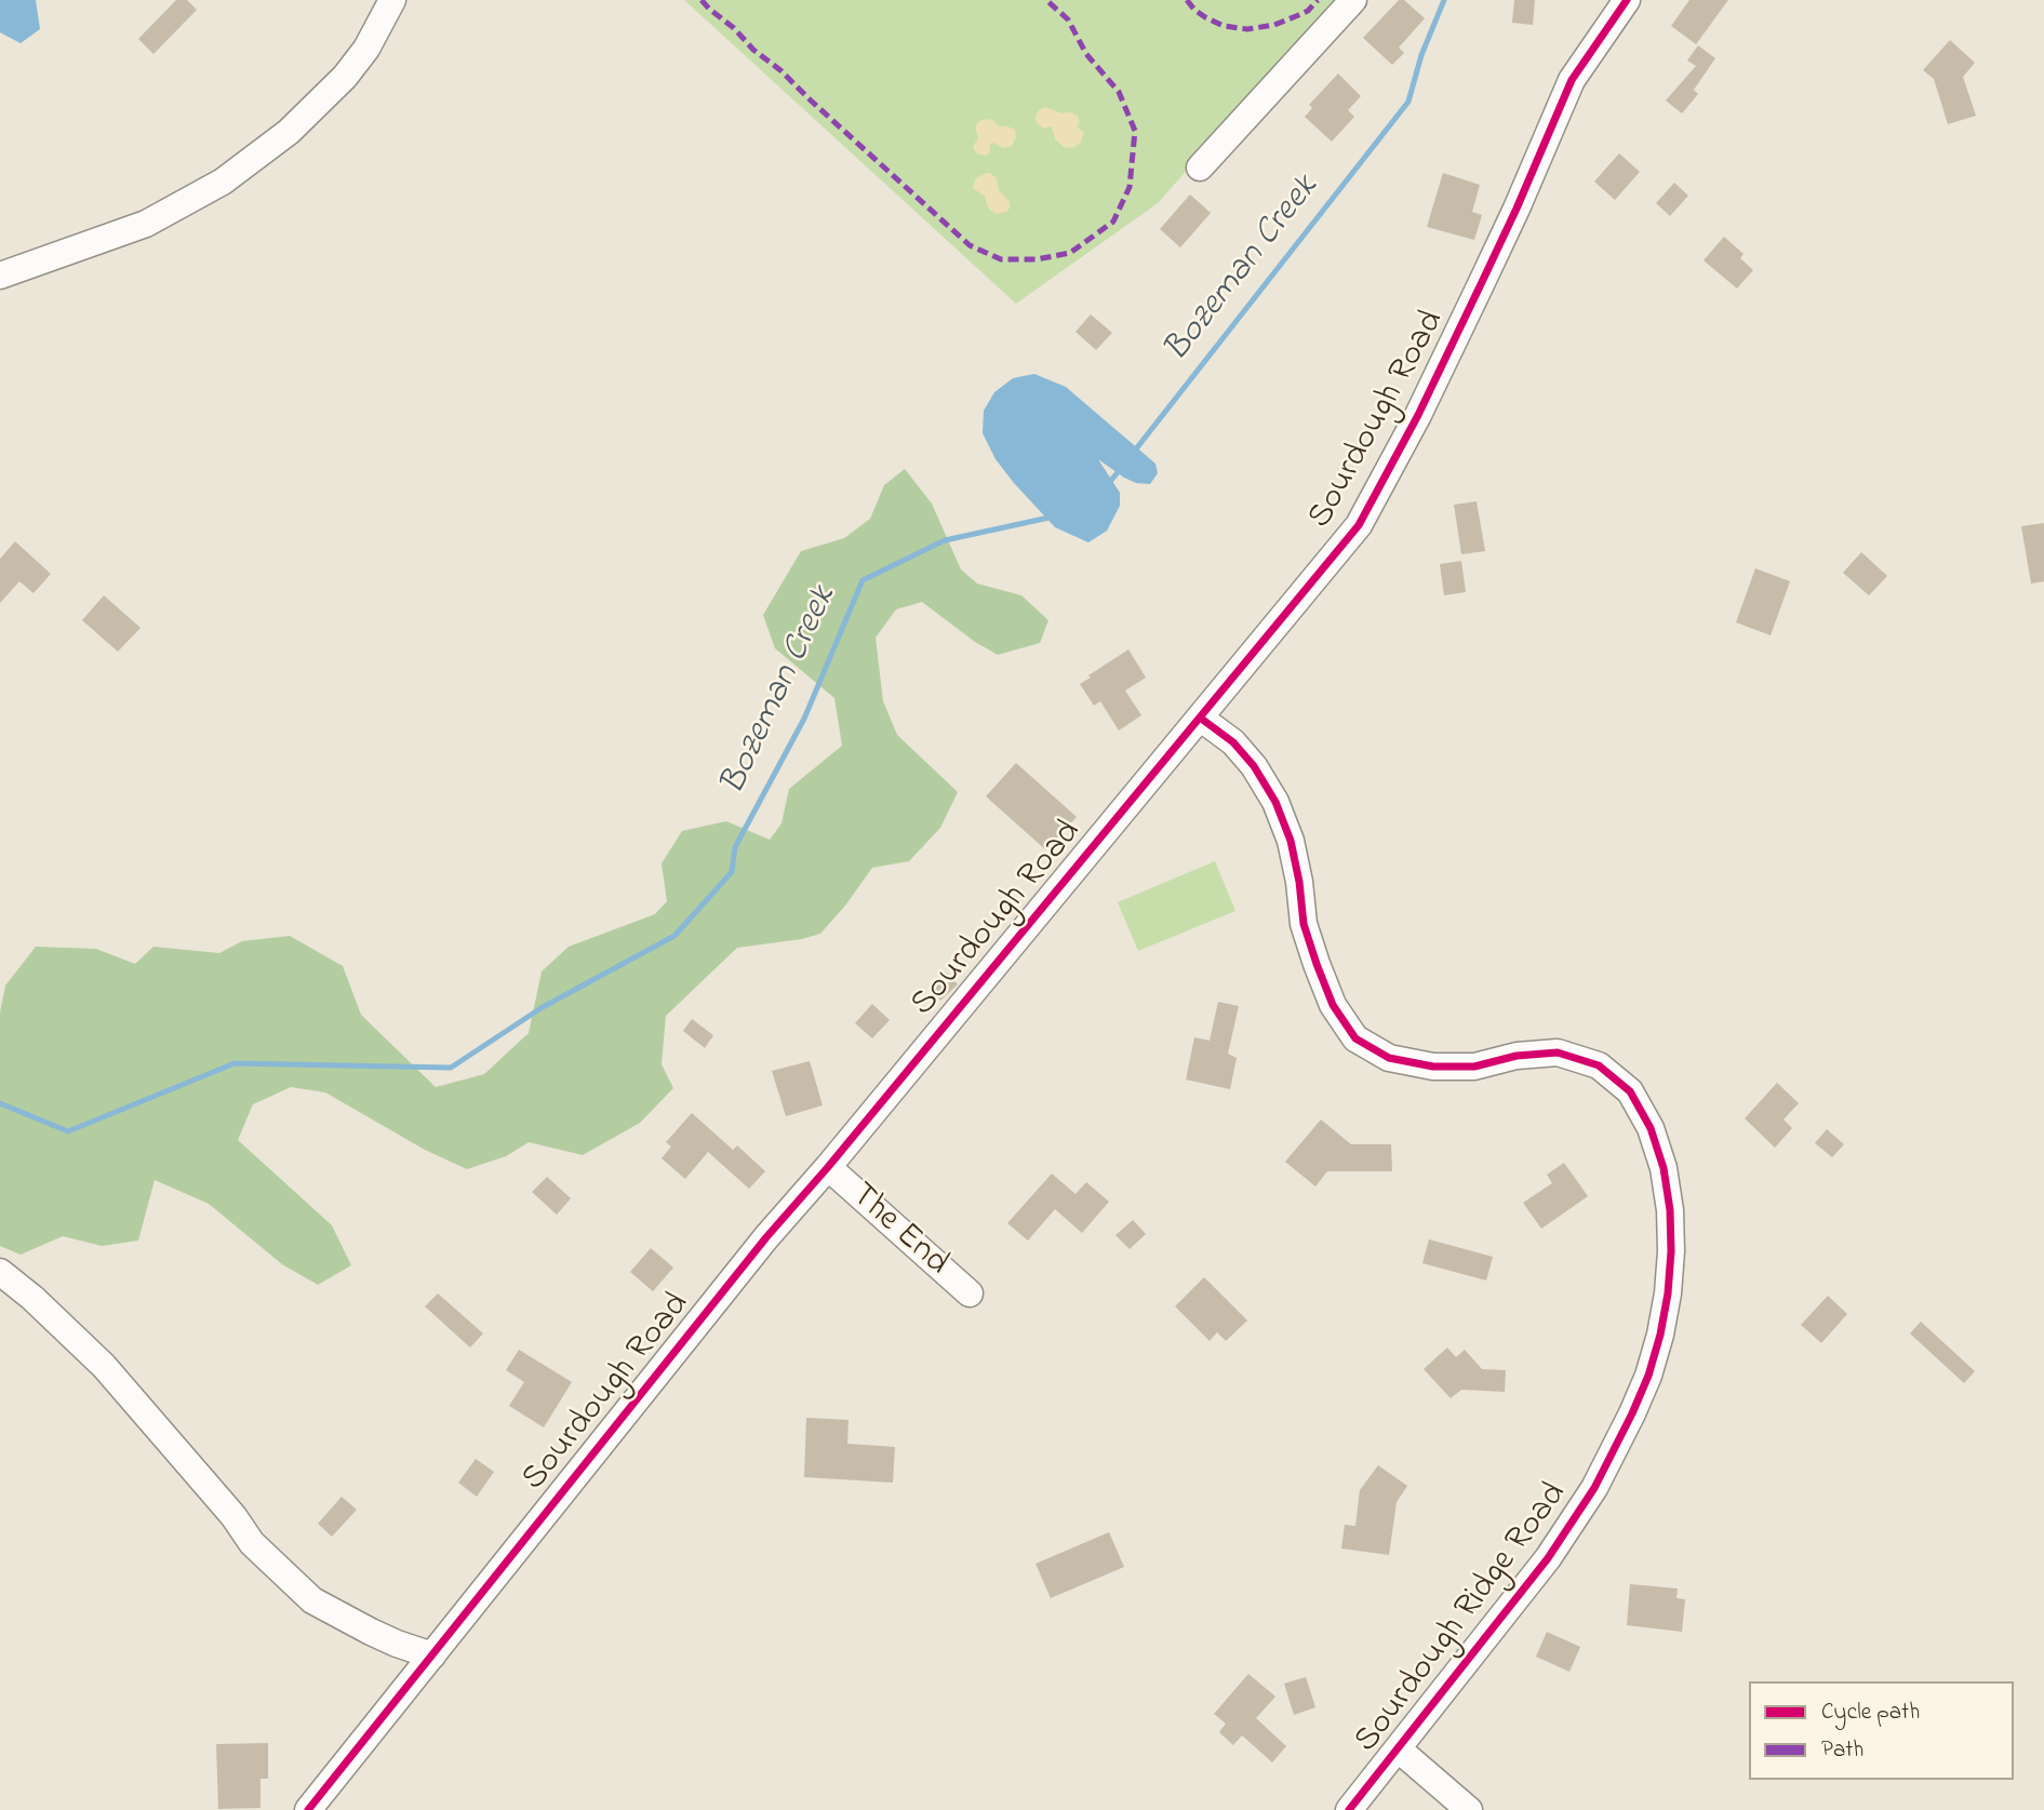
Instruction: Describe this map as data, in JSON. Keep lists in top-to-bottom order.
{
  "streets": {
    "street": ["Sourdough Road", "The End", "Sourdough Ridge Road"]
  },
  "crossings": [
    ["Sourdough Road", "The End"],
    ["Sourdough Road", "Sourdough Ridge Road"]
  ],
  "water": ["Bozeman Creek"],
  "legend": ["Cycle path", "Path"]
}
